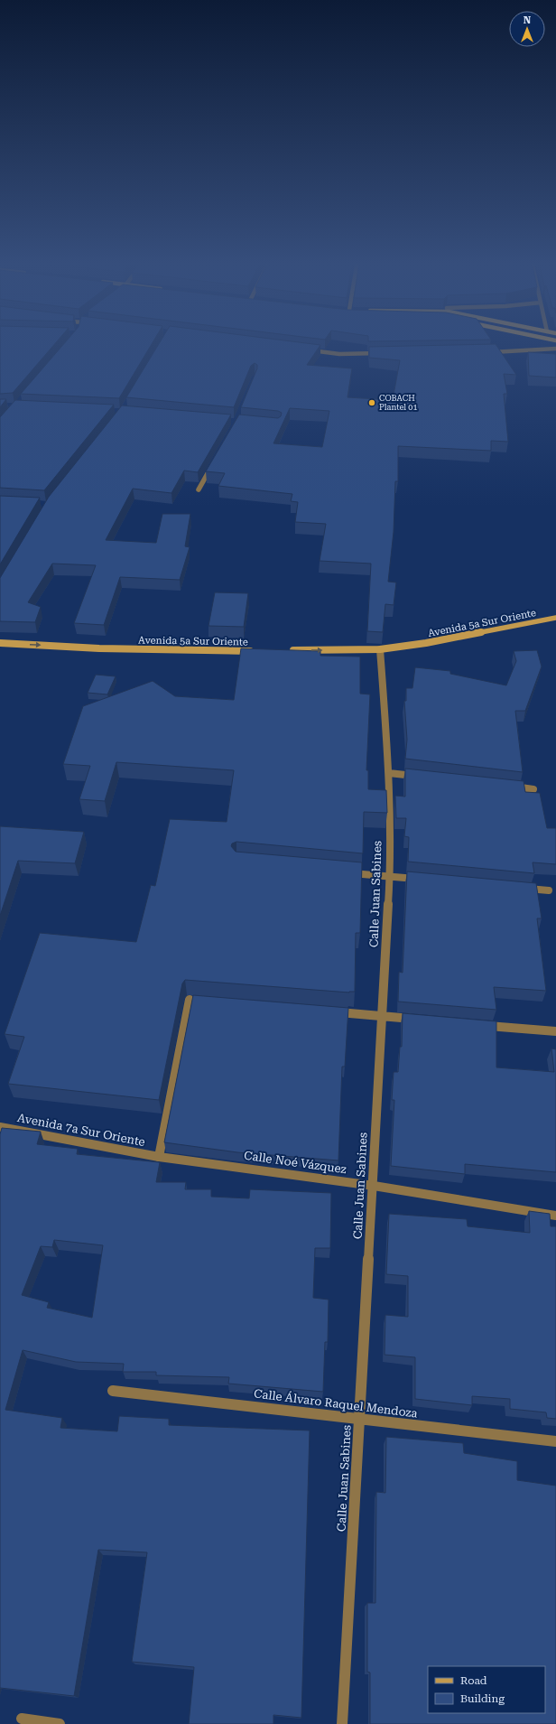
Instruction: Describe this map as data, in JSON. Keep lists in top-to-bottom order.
{
  "streets": {
    "main road": ["Avenida 5a Sur Oriente"],
    "street": [
      "Calle Juan Sabines",
      "Avenida 7a Sur Oriente",
      "Calle Noé Vázquez",
      "Calle Álvaro Raquel Mendoza"
    ]
  },
  "crossings": [
    ["Avenida 5a Sur Oriente", "Calle Juan Sabines"],
    ["Calle Juan Sabines", "Calle Noé Vázquez"],
    ["Calle Juan Sabines", "Calle Álvaro Raquel Mendoza"],
    ["Avenida 7a Sur Oriente", "Calle Noé Vázquez"]
  ],
  "one_way": ["Avenida 5a Sur Oriente"],
  "places": ["COBACH Plantel 01"],
  "legend": ["Road", "Building"],
  "north": "top"
}
